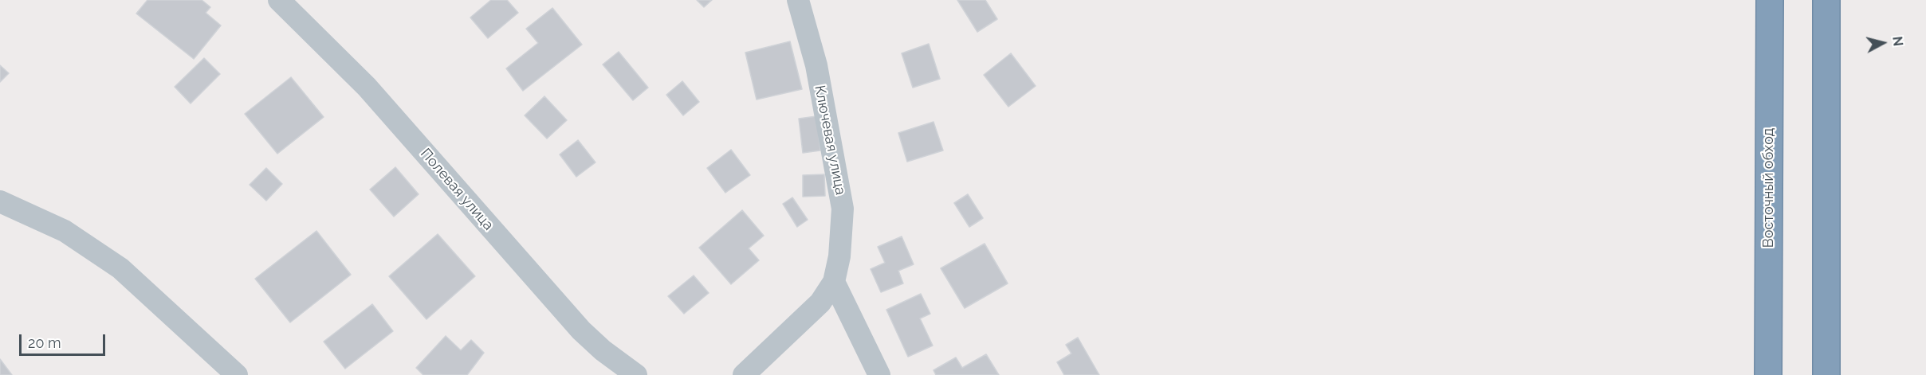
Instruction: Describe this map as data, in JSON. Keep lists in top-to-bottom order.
{
  "streets": {
    "highway": ["Восточный обход"],
    "street": ["Ключевая улица", "Полевая улица"]
  },
  "scale_bar": "20 m",
  "north": "right"
}
